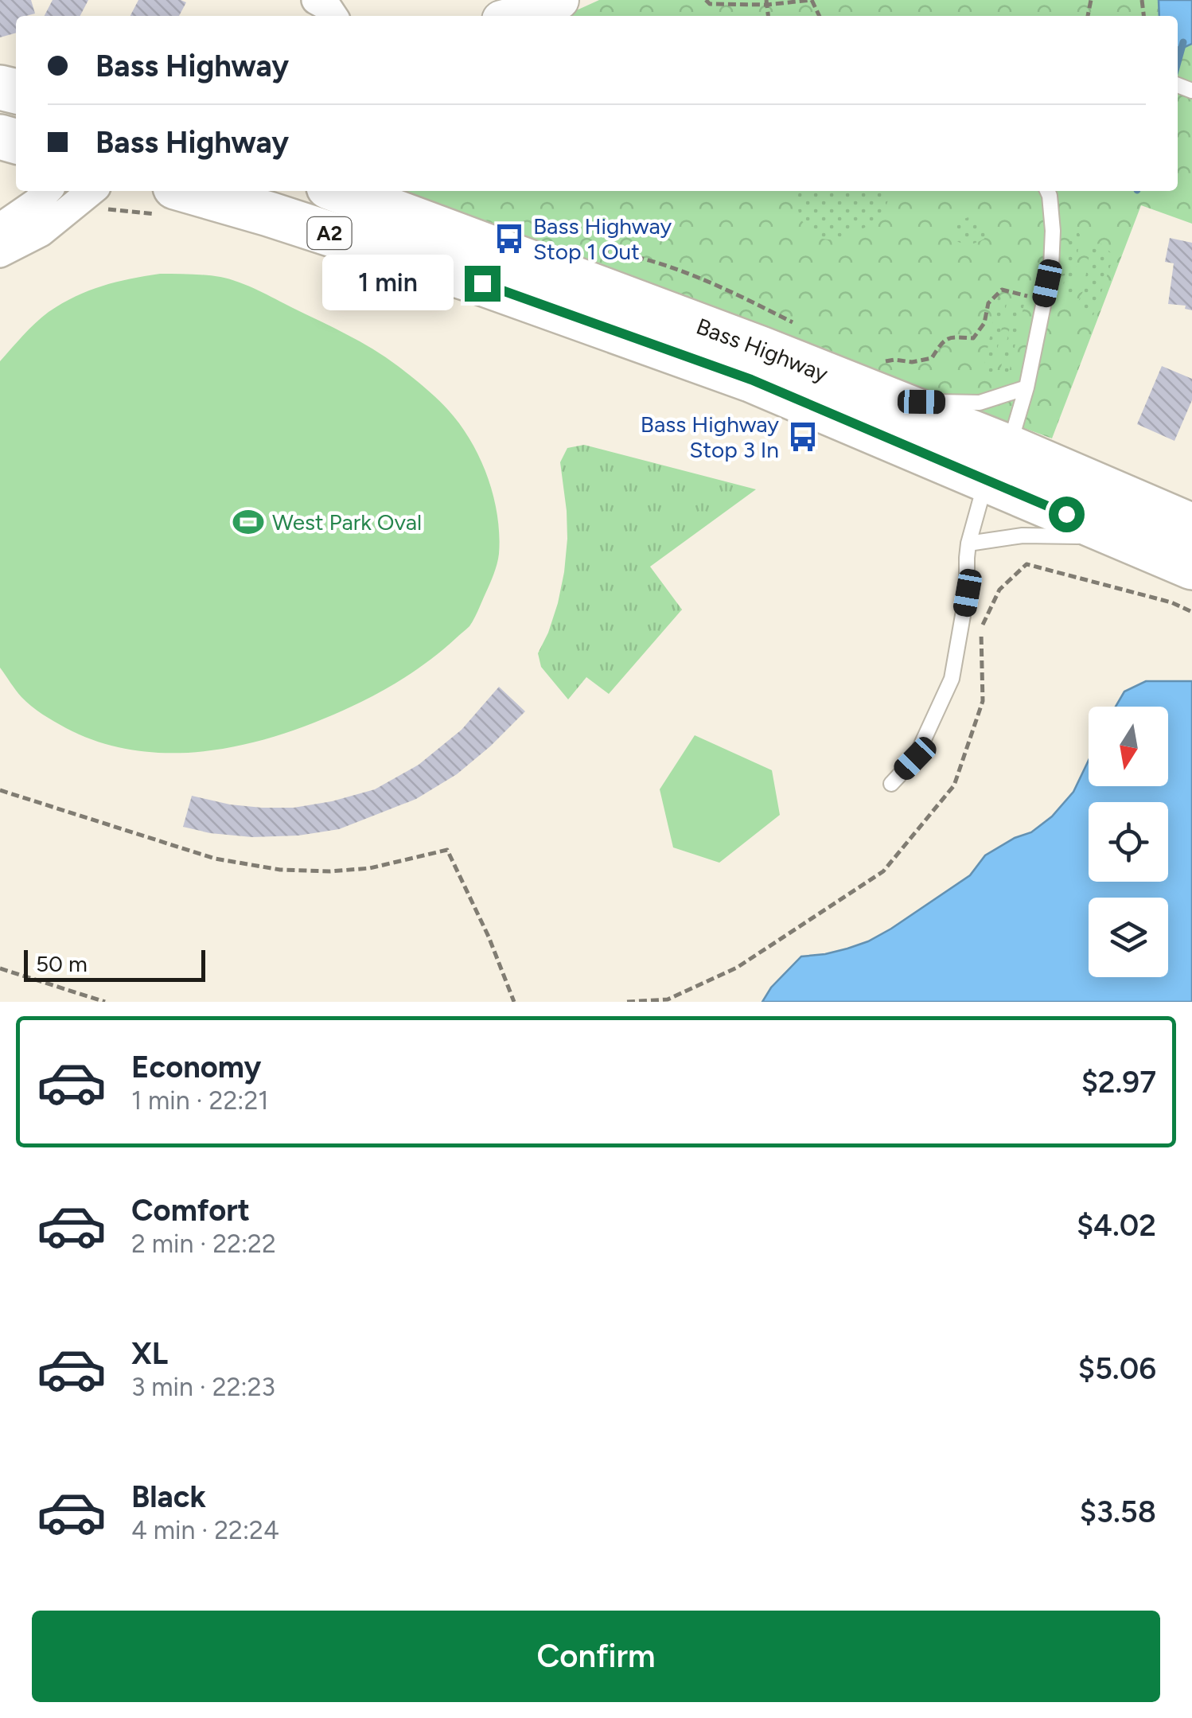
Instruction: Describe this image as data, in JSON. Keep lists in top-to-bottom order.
{
  "streets": {
    "highway": ["A2", "Bass Highway"]
  },
  "places": {
    "bus stop": ["Bass Highway Stop 1 Out", "Bass Highway Stop 3 In"],
    "sports": ["West Park Oval"]
  },
  "scale_bar": "50 m",
  "north": "bottom",
  "page": {
    "banner": ["Bass Highway", "Bass Highway"],
    "bubble": "1 min",
    "scale": "50 m",
    "list": [
      {
        "name": "Economy",
        "note": "1 min · 22:21",
        "value": "$2.97"
      },
      {
        "name": "Comfort",
        "note": "2 min · 22:22",
        "value": "$4.02"
      },
      {
        "name": "XL",
        "note": "3 min · 22:23",
        "value": "$5.06"
      },
      {
        "name": "Black",
        "note": "4 min · 22:24",
        "value": "$3.58"
      }
    ],
    "buttons": "Confirm"
  }
}
